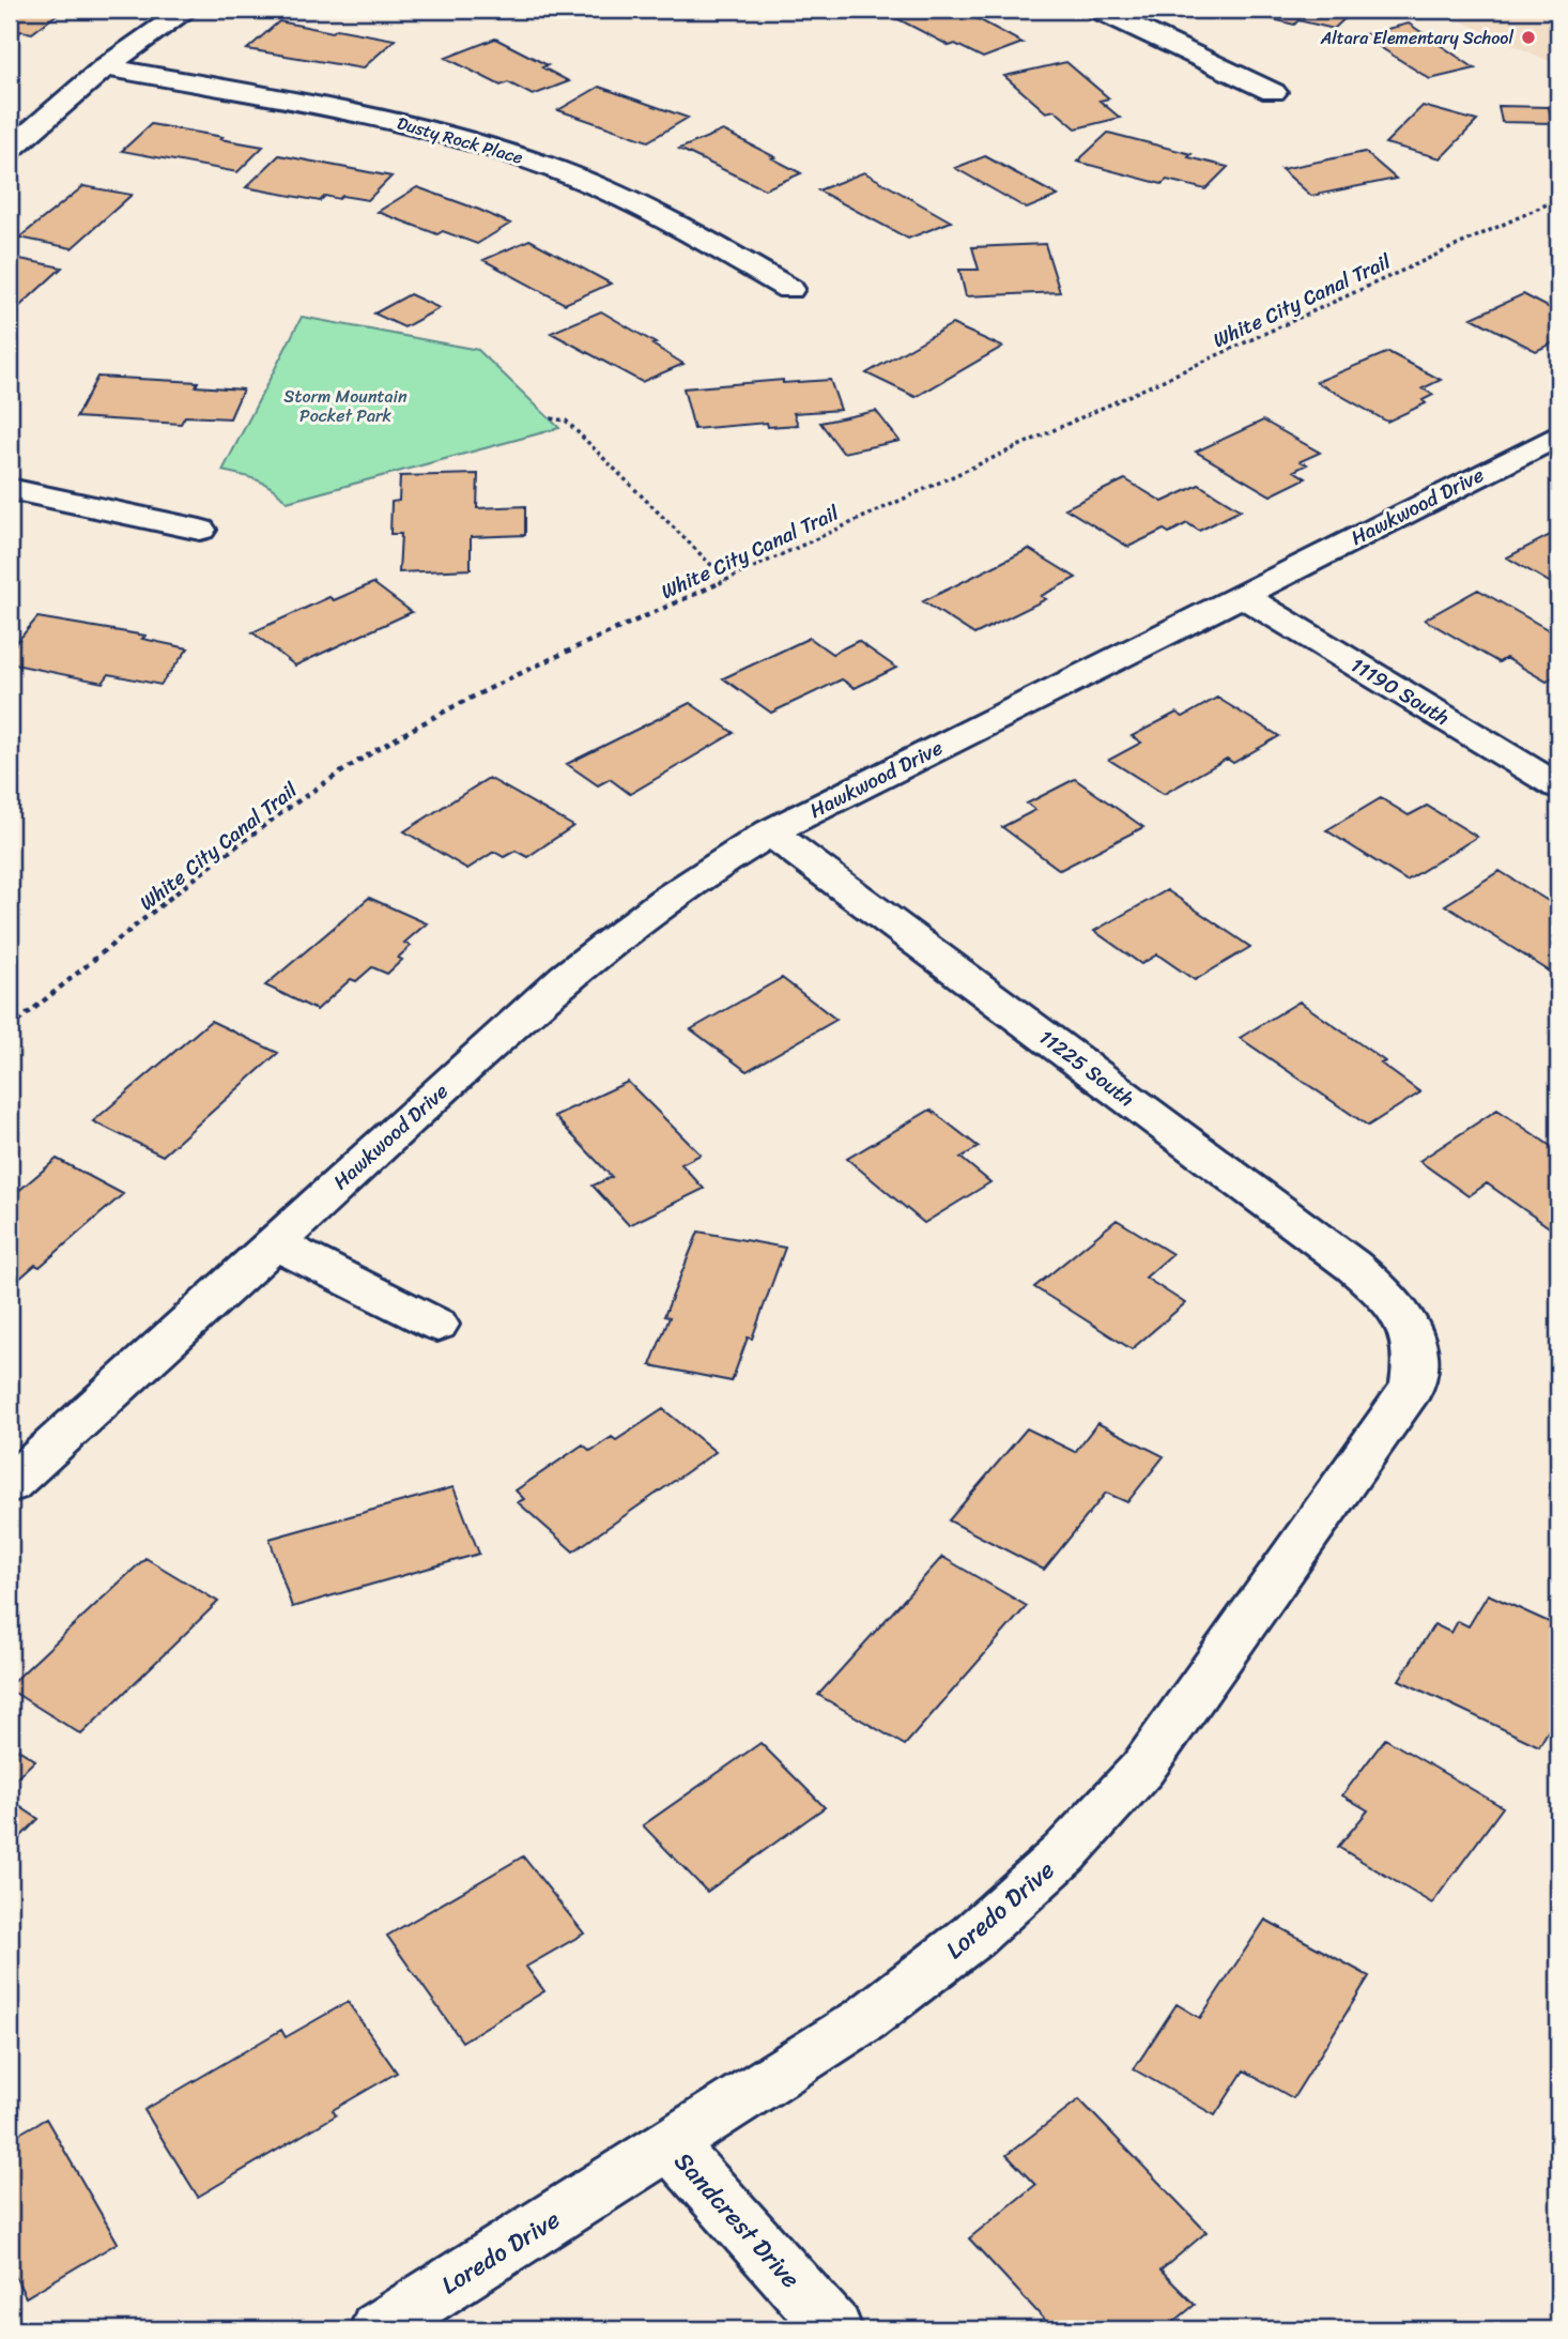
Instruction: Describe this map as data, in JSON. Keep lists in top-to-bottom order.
{
  "streets": {
    "street": [
      "Dusty Rock Place",
      "Hawkwood Drive",
      "11190 South",
      "11225 South",
      "Loredo Drive",
      "Sandcrest Drive"
    ],
    "path": ["White City Canal Trail"]
  },
  "crossings": [
    ["Hawkwood Drive", "11190 South"],
    ["Hawkwood Drive", "11225 South"],
    ["11225 South", "Loredo Drive"],
    ["Loredo Drive", "Sandcrest Drive"]
  ],
  "parks": ["Storm Mountain Pocket Park"],
  "places": ["Altara Elementary School"]
}
